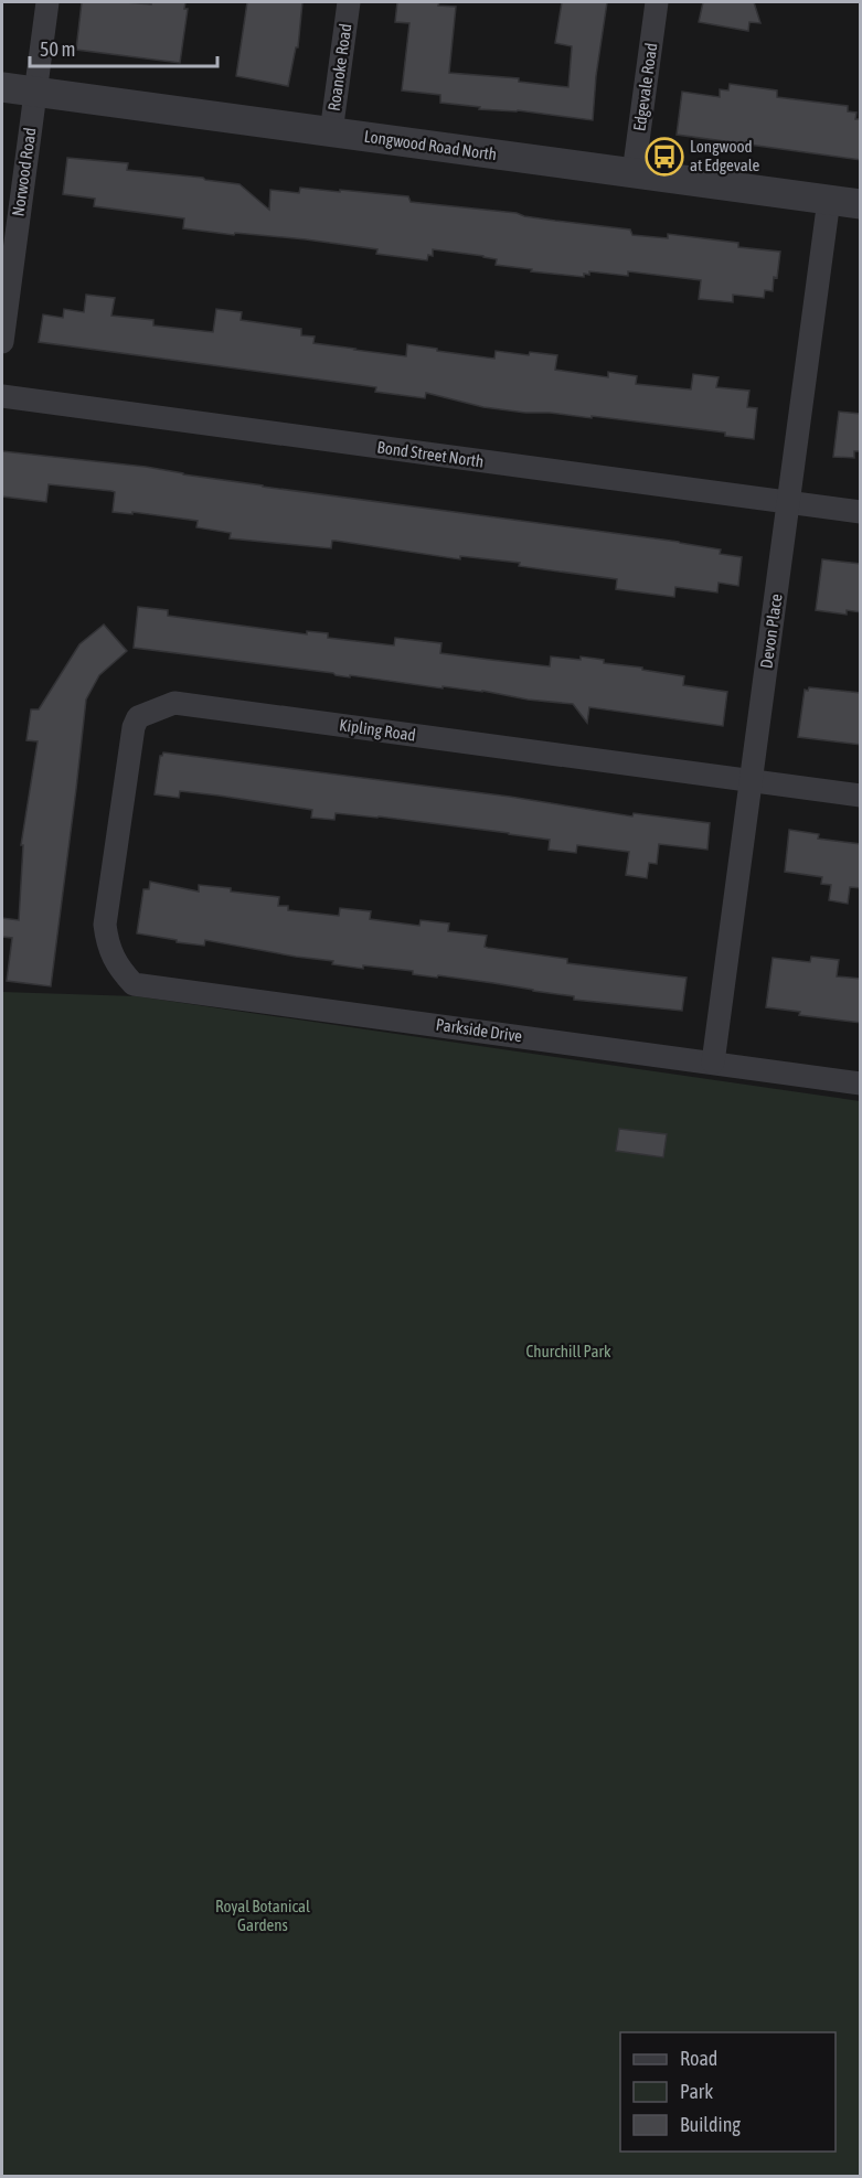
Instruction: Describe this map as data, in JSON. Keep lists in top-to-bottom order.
{
  "streets": {
    "street": [
      "Roanoke Road",
      "Edgevale Road",
      "Longwood Road North",
      "Norwood Road",
      "Bond Street North",
      "Devon Place",
      "Kipling Road",
      "Parkside Drive"
    ]
  },
  "crossings": [
    ["Roanoke Road", "Longwood Road North"],
    ["Edgevale Road", "Longwood Road North"],
    ["Longwood Road North", "Norwood Road"],
    ["Longwood Road North", "Devon Place"],
    ["Bond Street North", "Devon Place"],
    ["Devon Place", "Kipling Road"],
    ["Devon Place", "Parkside Drive"],
    ["Kipling Road", "Parkside Drive"]
  ],
  "parks": ["Churchill Park", "Royal Botanical Gardens"],
  "places": {
    "bus stop": ["Longwood at Edgevale"]
  },
  "legend": ["Road", "Park", "Building"],
  "scale_bar": "50 m"
}
